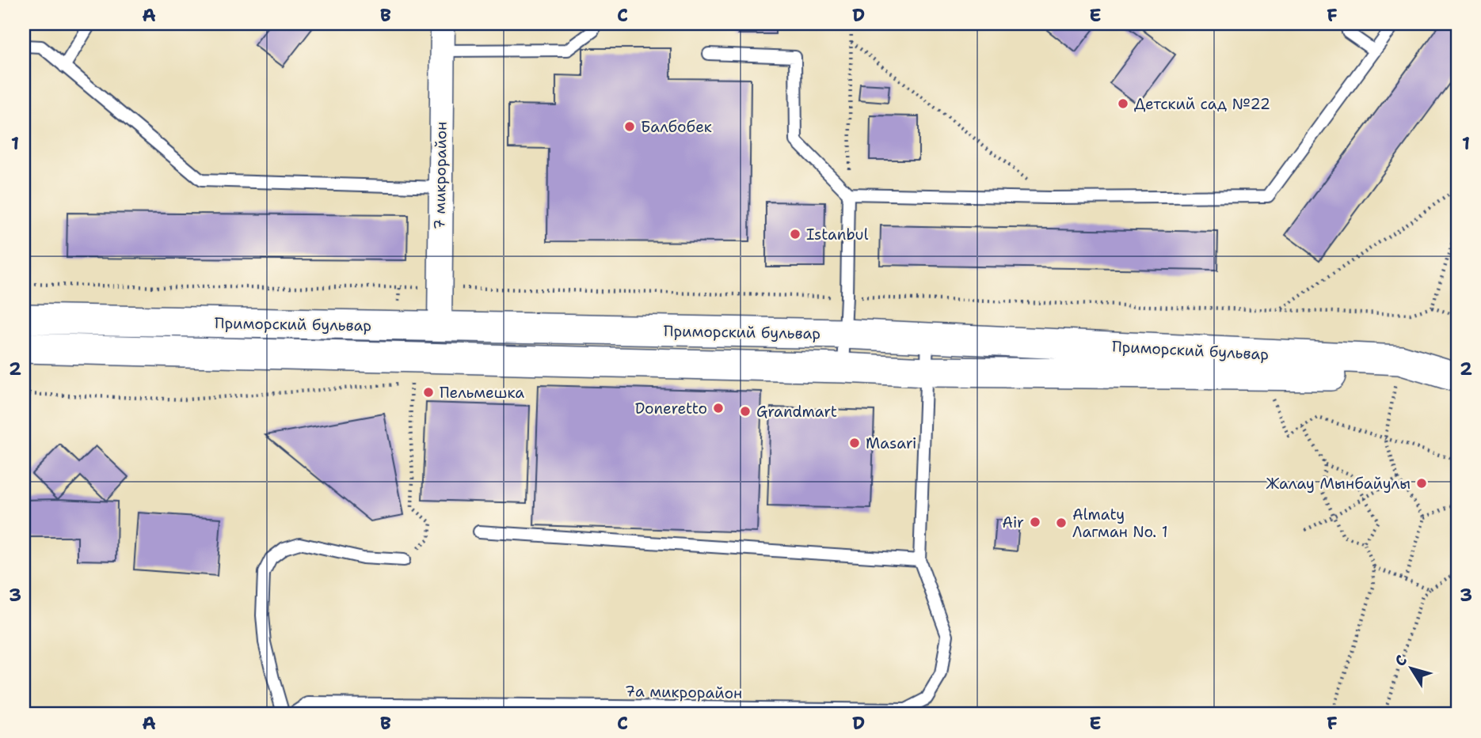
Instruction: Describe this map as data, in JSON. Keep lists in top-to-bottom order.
{
  "streets": {
    "street": ["7 микрорайон", "Приморский бульвар"],
    "lane": ["7а микрорайон"]
  },
  "crossings": [
    ["7 микрорайон", "Приморский бульвар"]
  ],
  "places": [
    "Детский сад №22",
    "Балбобек",
    "Istanbul",
    "Пельмешка",
    "Doneretto",
    "Grandmart",
    "Masari",
    "Жалау Мынбайулы",
    "Air",
    "Almaty Лагман No. 1"
  ],
  "north": "top left",
  "grid": {
    "columns": [
      "A",
      "B",
      "C",
      "D",
      "E",
      "F"
    ],
    "rows": ["1", "2", "3"]
  }
}
